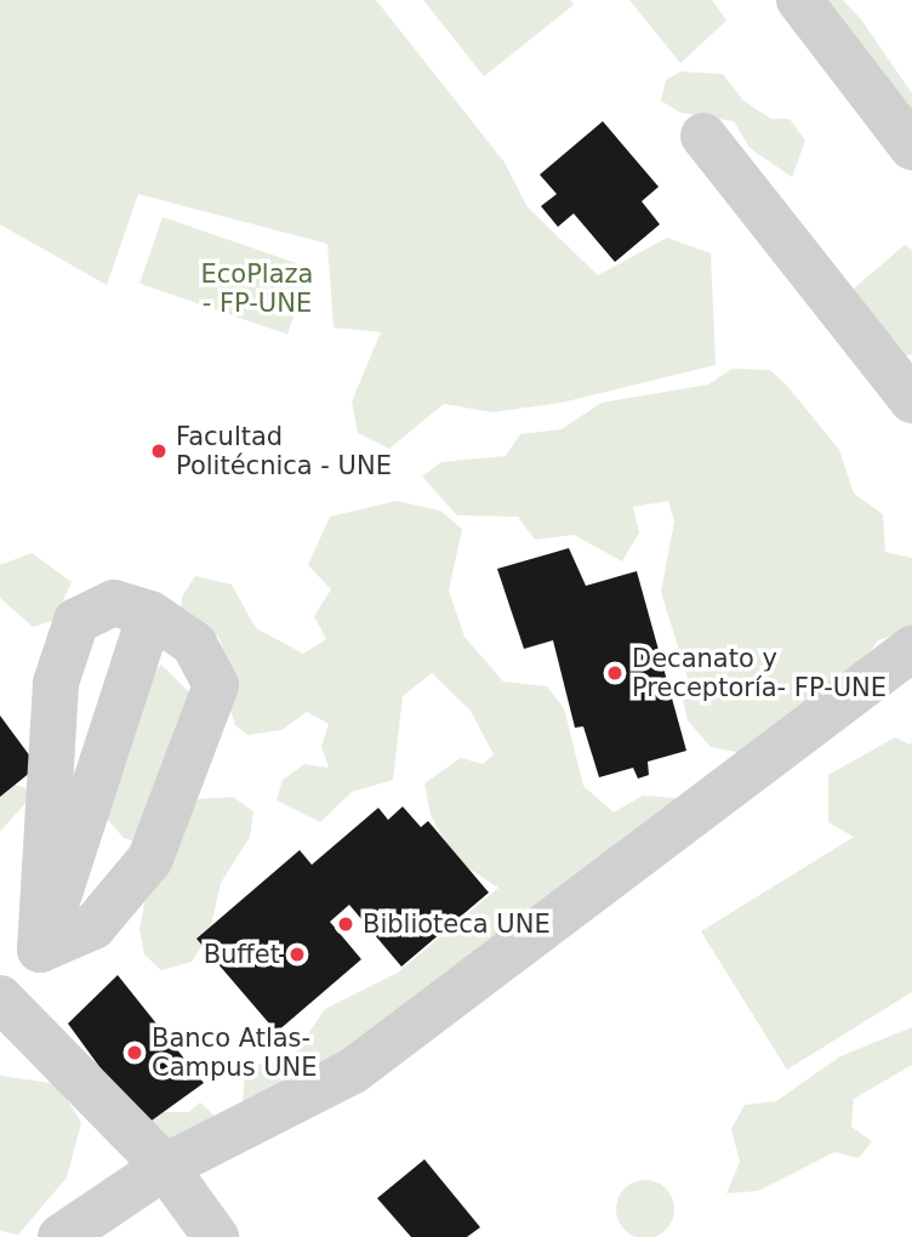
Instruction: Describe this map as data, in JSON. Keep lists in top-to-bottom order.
{
  "parks": ["EcoPlaza - FP-UNE"],
  "places": [
    "Facultad Politécnica - UNE",
    "Decanato y Preceptoría- FP-UNE",
    "Biblioteca UNE",
    "Buffet",
    "Banco Atlas- Campus UNE"
  ]
}
